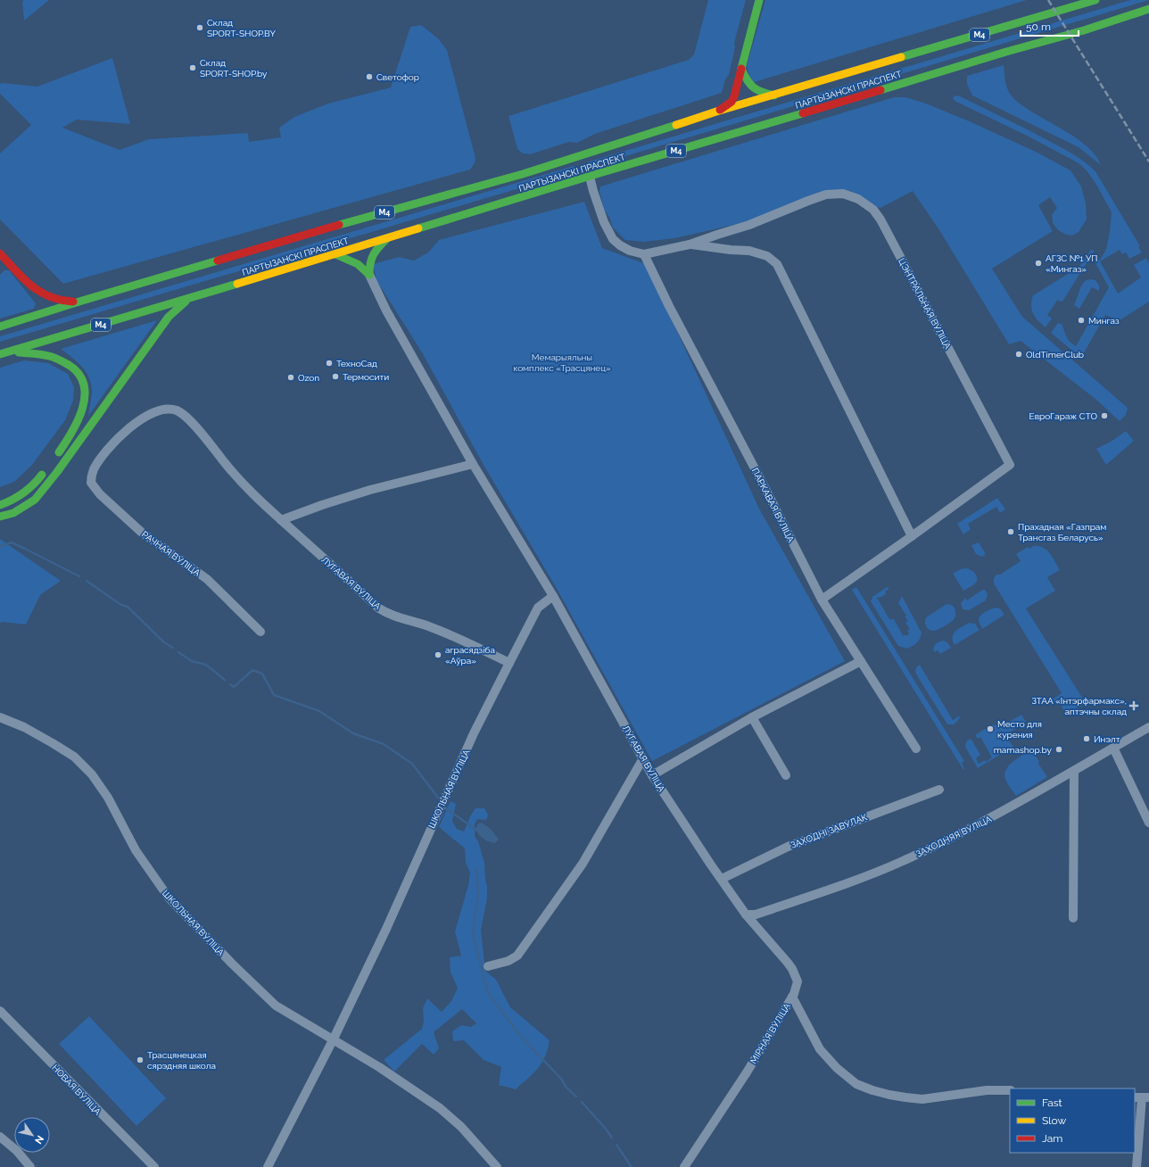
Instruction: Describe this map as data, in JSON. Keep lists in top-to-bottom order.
{
  "streets": {
    "main road": ["М4", "ПАРТЫЗАНСКІ ПРАСПЕКТ"],
    "street": [
      "ЦЭНТРАЛЬНАЯ ВУЛІЦА",
      "ПАРКАВАЯ ВУЛІЦА",
      "РАЧНАЯ ВУЛІЦА",
      "ЛУГАВАЯ ВУЛІЦА",
      "ШКОЛЬНАЯ ВУЛІЦА",
      "ЗАХОДНІ ЗАВУЛАК",
      "ЗАХОДНЯЯ ВУЛІЦА",
      "МІРНАЯ ВУЛІЦА",
      "НОВАЯ ВУЛІЦА"
    ]
  },
  "crossings": [
    ["ЦЭНТРАЛЬНАЯ ВУЛІЦА", "ПАРКАВАЯ ВУЛІЦА"],
    ["РАЧНАЯ ВУЛІЦА", "ЛУГАВАЯ ВУЛІЦА"],
    ["ЛУГАВАЯ ВУЛІЦА", "ШКОЛЬНАЯ ВУЛІЦА"],
    ["ЛУГАВАЯ ВУЛІЦА", "ЗАХОДНІ ЗАВУЛАК"],
    ["ЛУГАВАЯ ВУЛІЦА", "ЗАХОДНЯЯ ВУЛІЦА"],
    ["ЛУГАВАЯ ВУЛІЦА", "МІРНАЯ ВУЛІЦА"],
    ["ЗАХОДНЯЯ ВУЛІЦА", "МІРНАЯ ВУЛІЦА"]
  ],
  "parks": ["Мемарыяльны комплекс «Трасцянец»"],
  "places": {
    "other": [
      "Склад SPORT-SHOP.BY",
      "Склад SPORT-SHOP.by",
      "Светофор",
      "АГЗС №1 УП «Мингаз»",
      "Мингаз",
      "OldTimerClub",
      "ТехноСад",
      "Термосити",
      "Ozon",
      "ЕвроГараж СТО",
      "Прахадная «Газпрам Трансгаз Беларусь»",
      "аграсядзіба «Аўра»",
      "Место для курения",
      "Инэлт",
      "mamashop.by",
      "Трасцянецкая сярэдняя школа"
    ],
    "health": ["ЗТАА «Інтэрфармакс», аптэчны склад"]
  },
  "legend": ["Fast", "Slow", "Jam"],
  "scale_bar": "50 m",
  "north": "bottom right"
}
